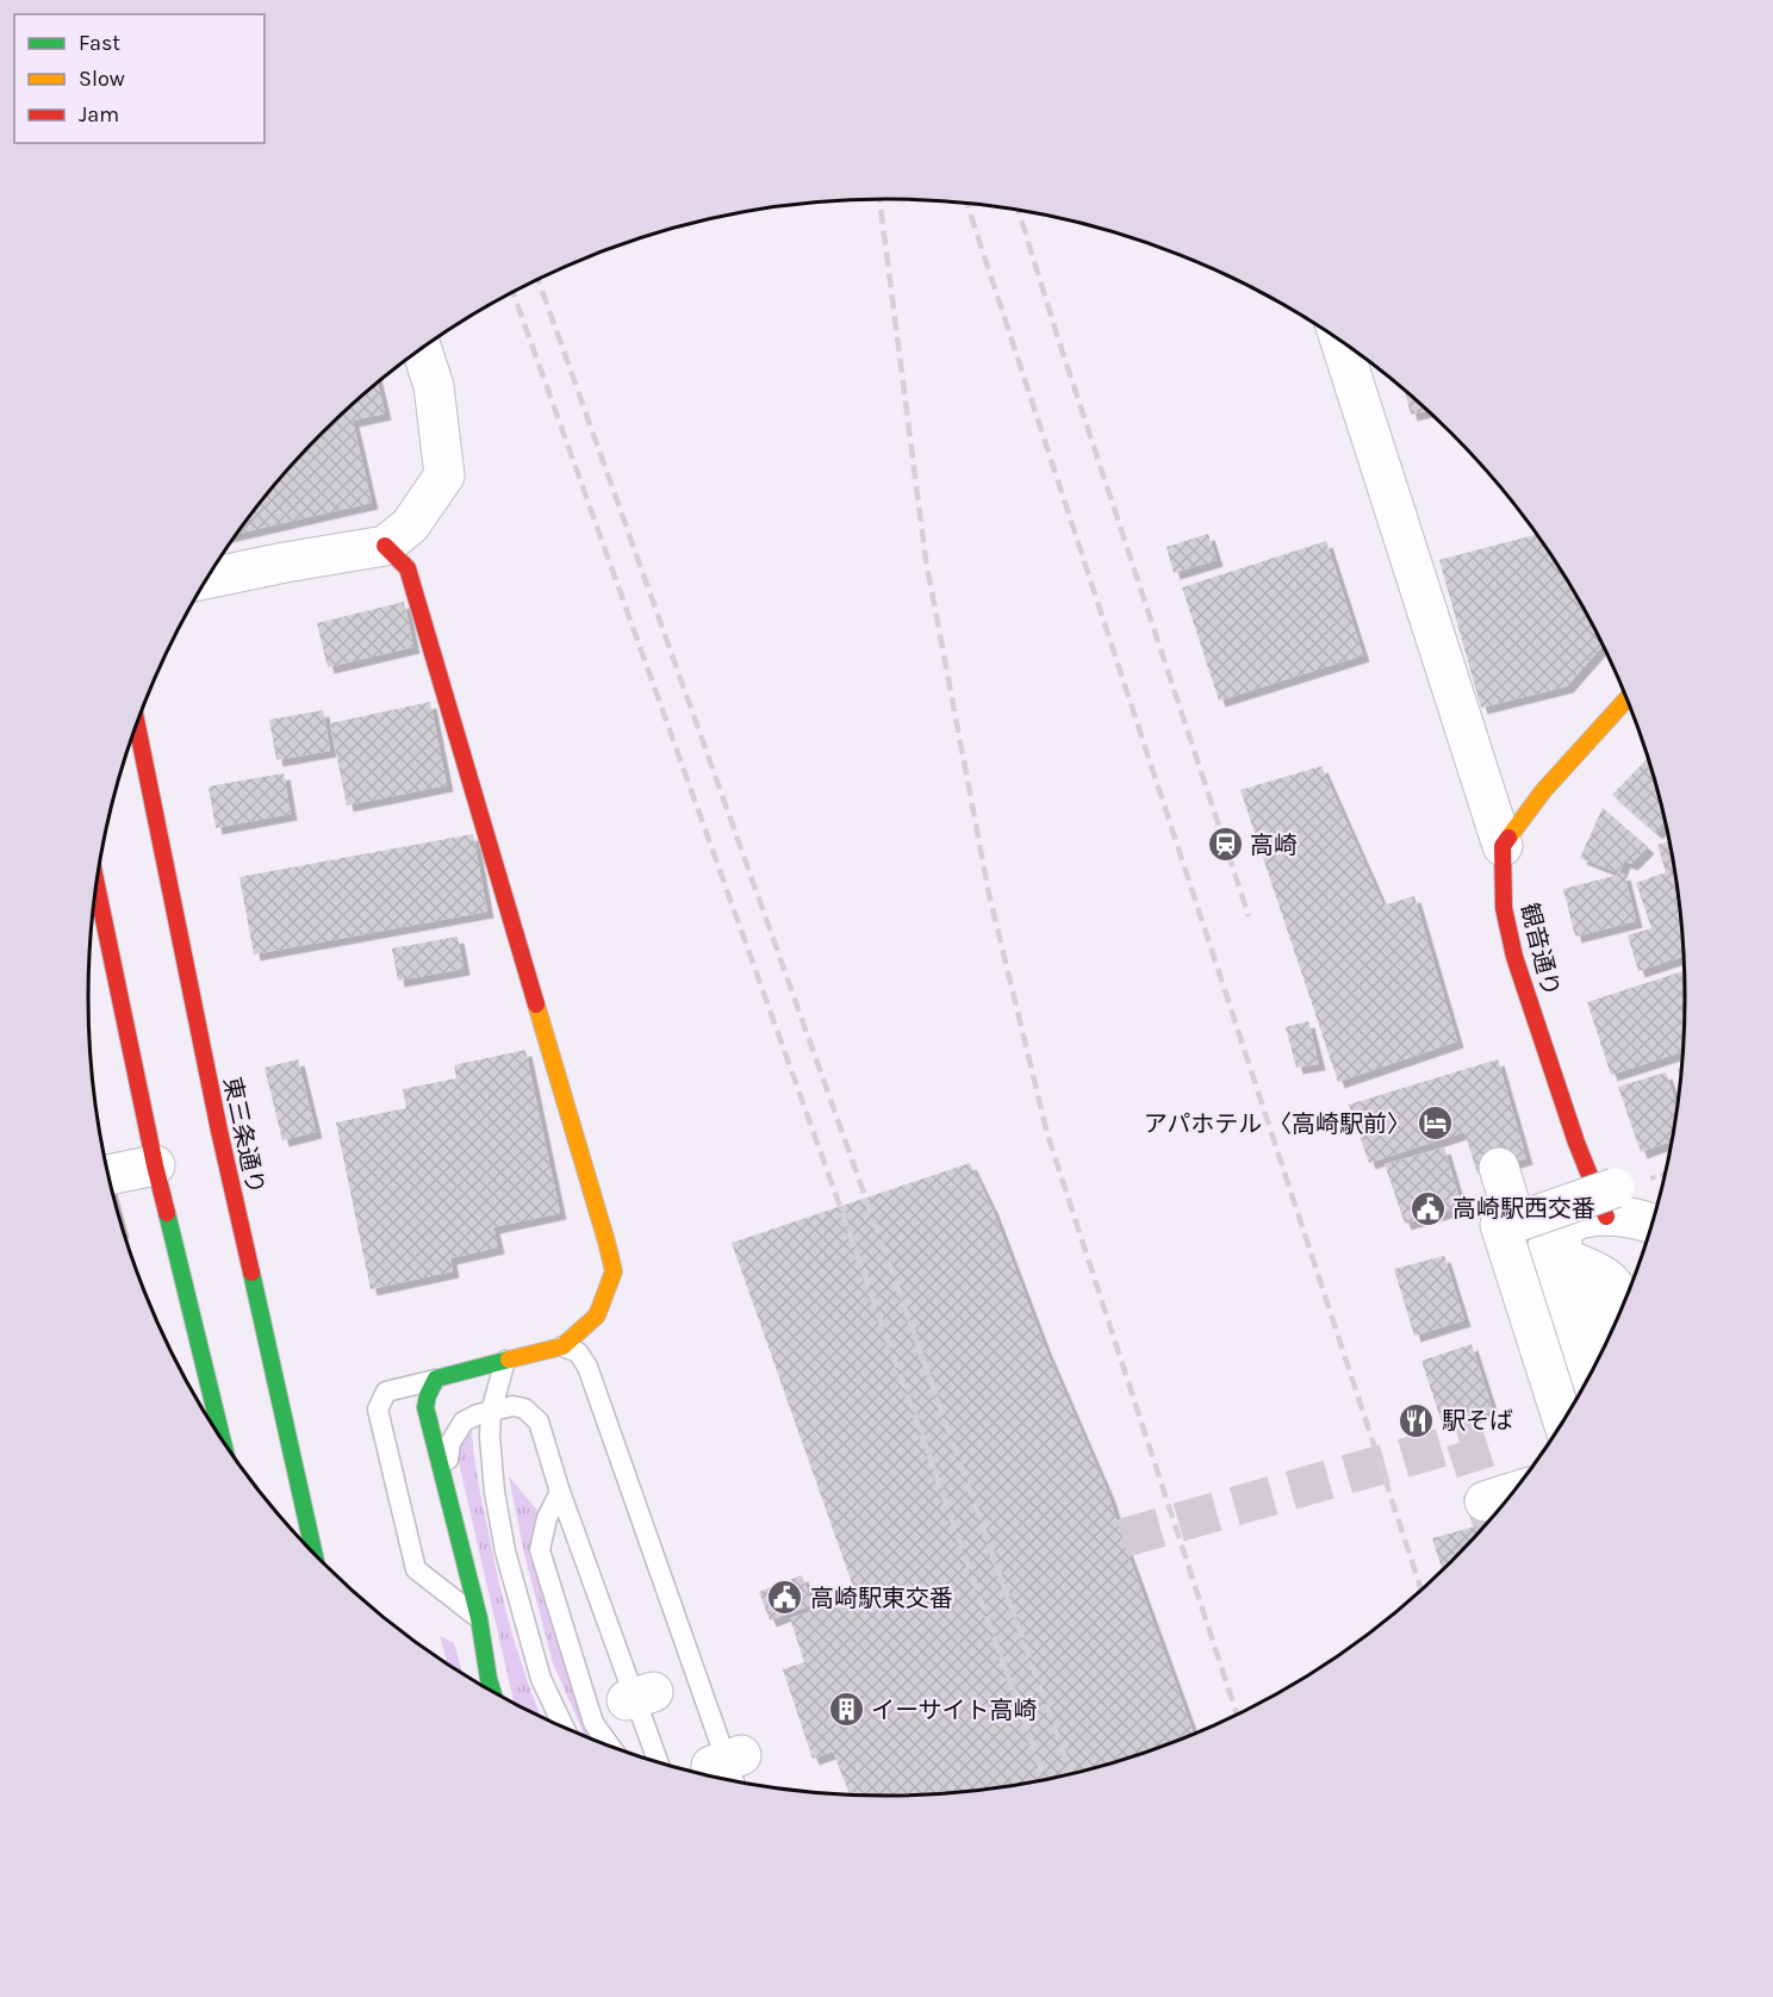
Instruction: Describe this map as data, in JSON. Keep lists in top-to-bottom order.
{
  "streets": {
    "street": ["観音通り", "東三条通り"]
  },
  "places": {
    "station": ["高崎"],
    "hotel": ["アパホテル 〈高崎駅前〉"],
    "public building": ["高崎駅西交番", "高崎駅東交番"],
    "restaurant": ["駅そば"],
    "building": ["イーサイト高崎"]
  },
  "legend": ["Fast", "Slow", "Jam"]
}
